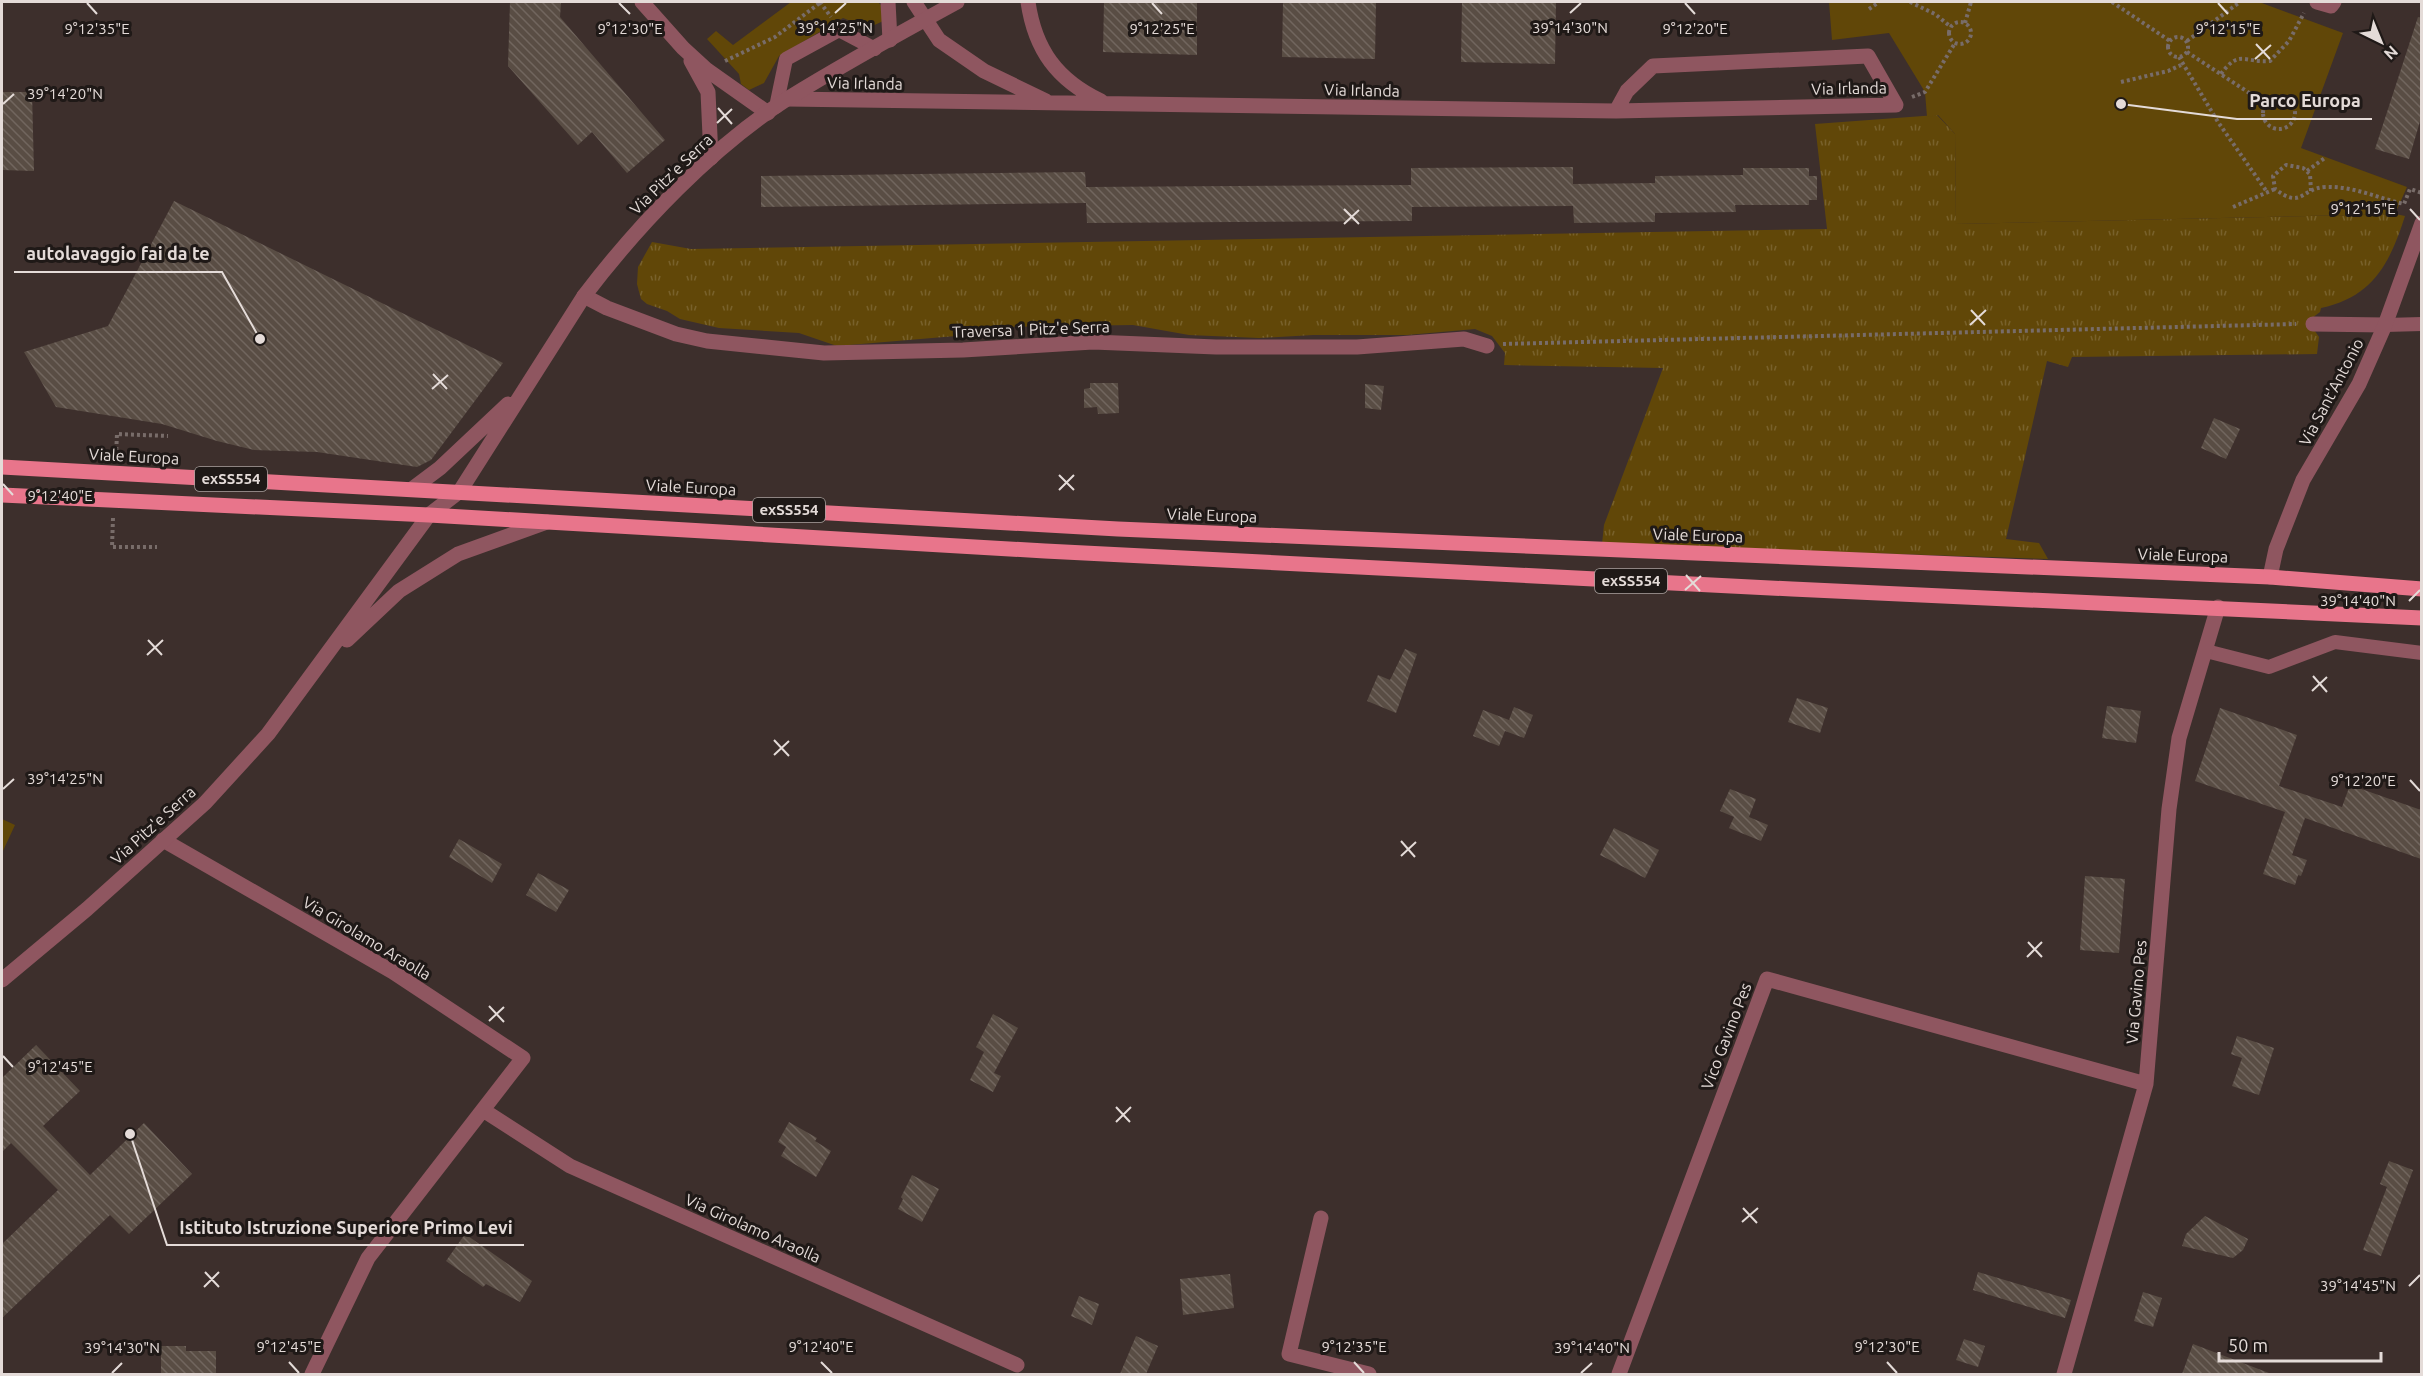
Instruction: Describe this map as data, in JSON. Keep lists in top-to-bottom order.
{
  "streets": {
    "main road": ["Viale Europa", "exSS554"],
    "street": [
      "Via Irlanda",
      "Via Pitz'e Serra",
      "Traversa 1 Pitz'e Serra",
      "Via Sant'Antonio",
      "Via Girolamo Araolla",
      "Via Gavino Pes",
      "Vico Gavino Pes"
    ]
  },
  "crossings": [
    ["Via Irlanda", "Via Pitz'e Serra"],
    ["Via Pitz'e Serra", "Traversa 1 Pitz'e Serra"],
    ["Via Pitz'e Serra", "Viale Europa"],
    ["Via Pitz'e Serra", "exSS554"],
    ["Via Pitz'e Serra", "Via Girolamo Araolla"],
    ["Via Sant'Antonio", "Viale Europa"],
    ["exSS554", "Via Gavino Pes"],
    ["Via Gavino Pes", "Vico Gavino Pes"]
  ],
  "places": ["Parco Europa", "autolavaggio fai da te", "Istituto Istruzione Superiore Primo Levi"],
  "scale_bar": "50 m",
  "north": "bottom right",
  "coordinates": [
    "39°14'25\"N",
    "39°14'30\"N",
    "9°12'35\"E",
    "9°12'30\"E",
    "9°12'25\"E",
    "9°12'20\"E",
    "9°12'15\"E",
    "39°14'20\"N",
    "9°12'40\"E",
    "39°14'40\"N",
    "9°12'45\"E",
    "39°14'45\"N"
  ]
}
